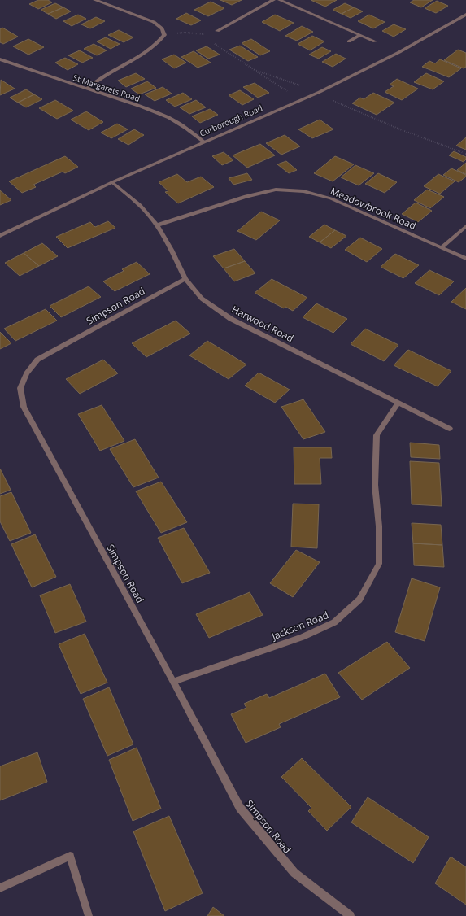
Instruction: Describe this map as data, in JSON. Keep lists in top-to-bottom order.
{
  "streets": {
    "street": [
      "St Margarets Road",
      "Curborough Road",
      "Meadowbrook Road",
      "Simpson Road",
      "Harwood Road",
      "Jackson Road"
    ]
  },
  "crossings": [
    ["St Margarets Road", "Curborough Road"],
    ["Curborough Road", "Harwood Road"],
    ["Meadowbrook Road", "Harwood Road"],
    ["Simpson Road", "Harwood Road"],
    ["Simpson Road", "Jackson Road"],
    ["Harwood Road", "Jackson Road"]
  ]
}
